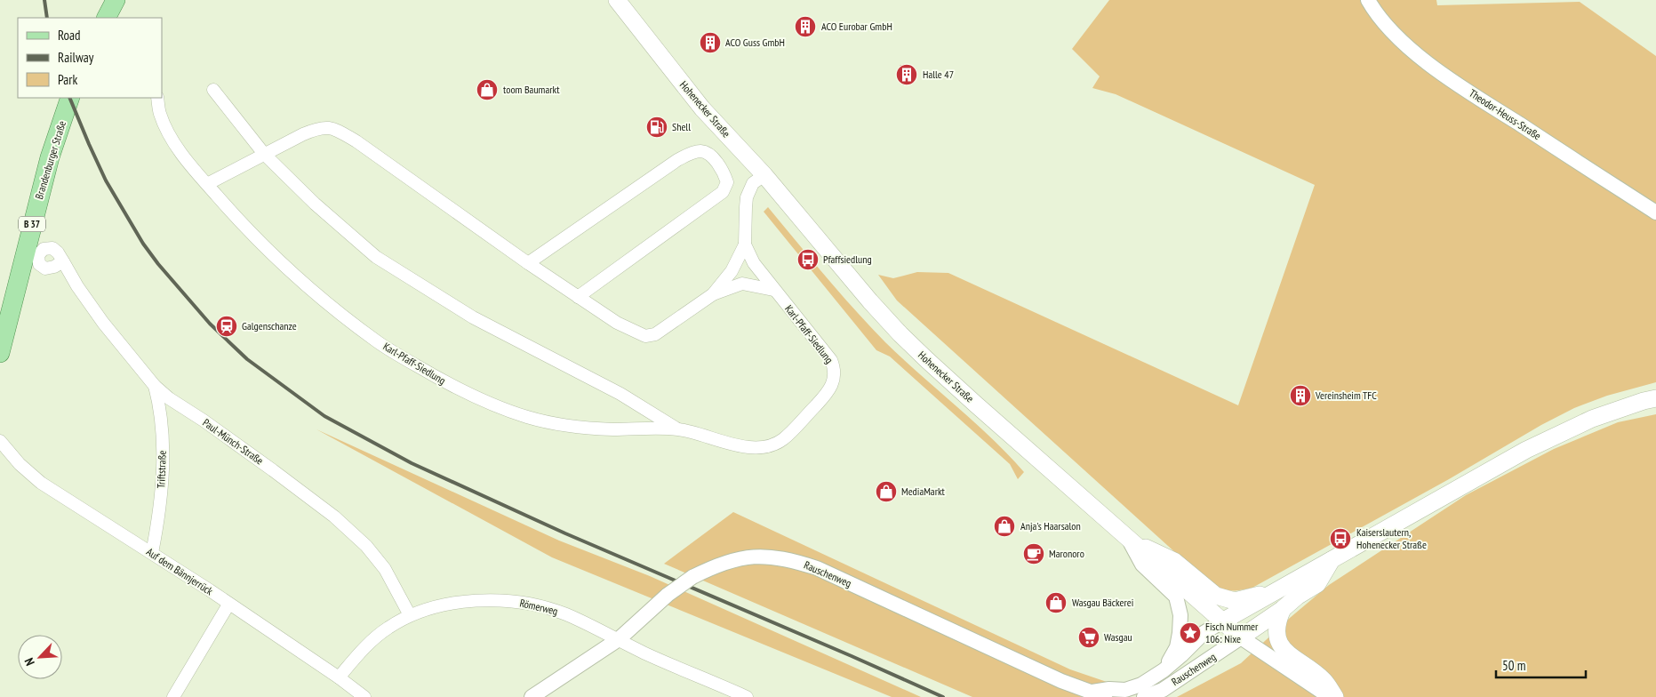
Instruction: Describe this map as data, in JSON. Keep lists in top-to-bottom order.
{
  "streets": {
    "main road": ["Hohenecker Straße", "Brandenburger Straße", "B 37"],
    "street": [
      "Theodor-Heuss-Straße",
      "Karl-Pfaff-Siedlung",
      "Paul-Münch-Straße",
      "Triftstraße",
      "Auf dem Bännjerrück",
      "Rauschenweg",
      "Römerweg"
    ]
  },
  "crossings": [
    ["Hohenecker Straße", "Karl-Pfaff-Siedlung"],
    ["Hohenecker Straße", "Rauschenweg"],
    ["Paul-Münch-Straße", "Triftstraße"],
    ["Paul-Münch-Straße", "Römerweg"],
    ["Triftstraße", "Auf dem Bännjerrück"],
    ["Auf dem Bännjerrück", "Römerweg"],
    ["Rauschenweg", "Römerweg"]
  ],
  "places": {
    "building": [
      "ACO Eurobar GmbH",
      "ACO Guss GmbH",
      "Halle 47",
      "Vereinsheim TFC"
    ],
    "shop": [
      "toom Baumarkt",
      "MediaMarkt",
      "Anja's Haarsalon",
      "Wasgau Bäckerei"
    ],
    "fuel station": ["Shell"],
    "bus stop": ["Pfaffsiedlung", "Kaiserslautern, Hohenecker Straße"],
    "station": ["Galgenschanze"],
    "cafe": ["Maronoro"],
    "place": ["Fisch Nummer 106: Nixe"],
    "supermarket": ["Wasgau"]
  },
  "legend": ["Road", "Railway", "Park"],
  "scale_bar": "50 m",
  "north": "bottom left"
}
